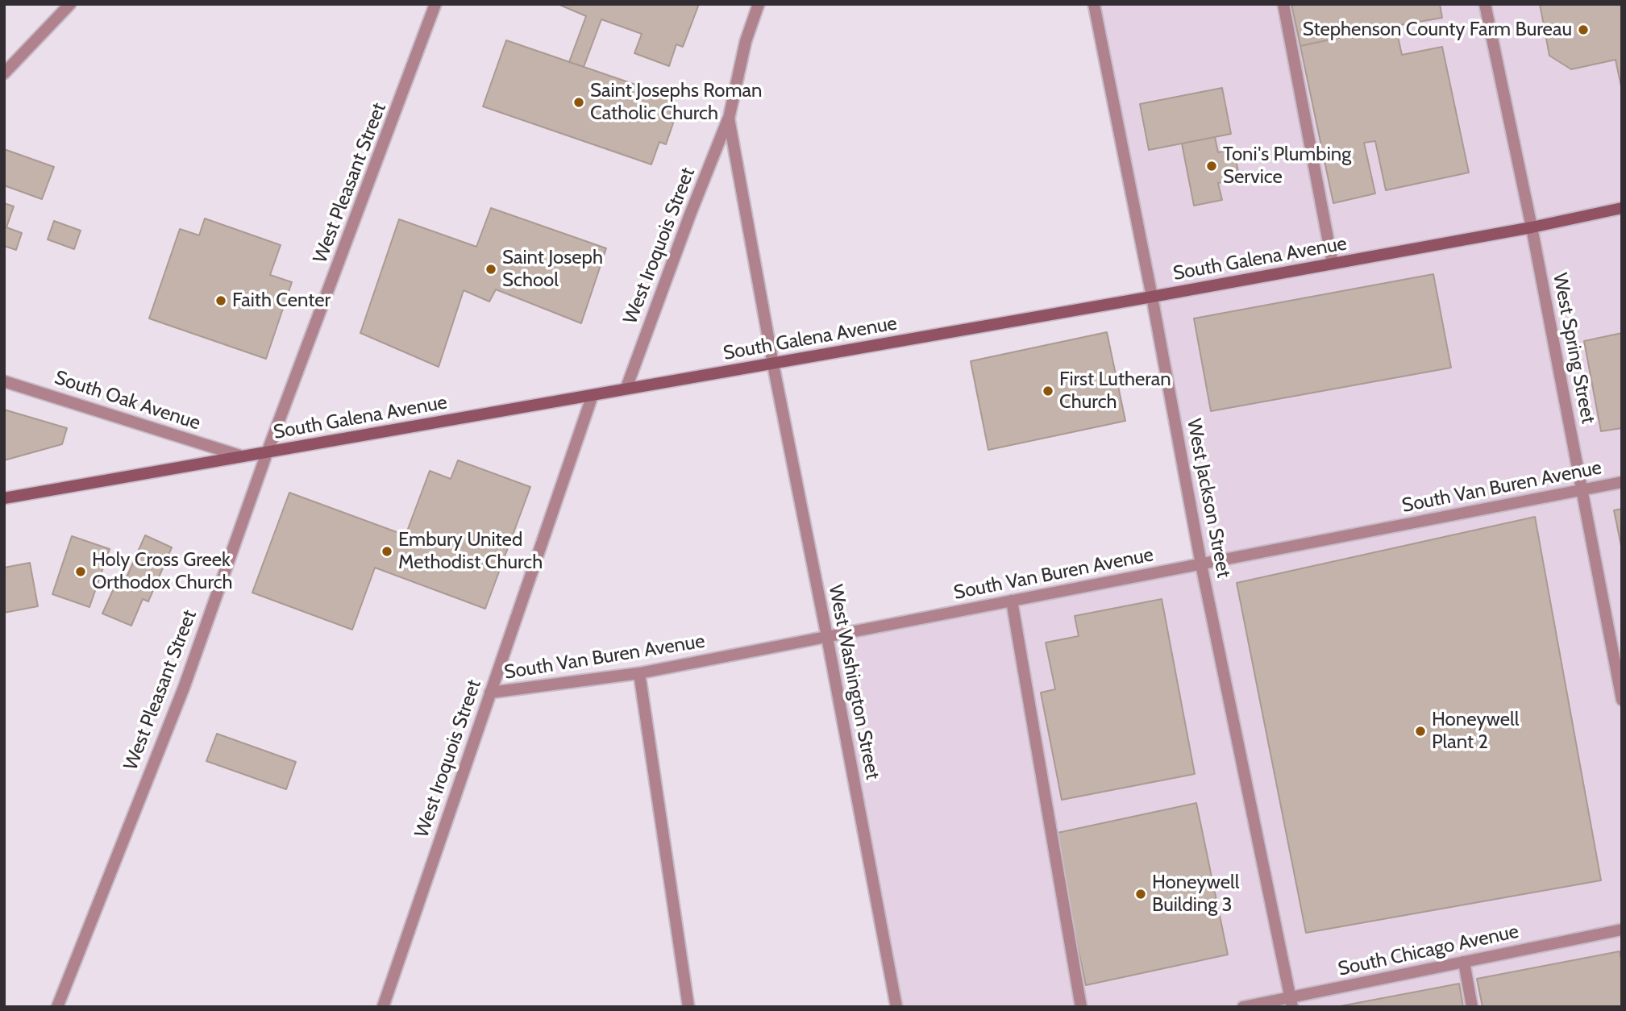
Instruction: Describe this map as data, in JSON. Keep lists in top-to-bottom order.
{
  "streets": {
    "main road": ["South Galena Avenue"],
    "street": [
      "West Pleasant Street",
      "West Iroquois Street",
      "West Spring Street",
      "South Oak Avenue",
      "South Van Buren Avenue",
      "West Jackson Street",
      "West Washington Street",
      "South Chicago Avenue"
    ]
  },
  "crossings": [
    ["West Pleasant Street", "South Galena Avenue"],
    ["West Iroquois Street", "South Galena Avenue"],
    ["West Iroquois Street", "South Van Buren Avenue"],
    ["West Iroquois Street", "West Washington Street"],
    ["South Galena Avenue", "West Spring Street"],
    ["South Galena Avenue", "South Oak Avenue"],
    ["South Galena Avenue", "West Jackson Street"],
    ["South Galena Avenue", "West Washington Street"],
    ["West Spring Street", "South Van Buren Avenue"],
    ["South Van Buren Avenue", "West Jackson Street"],
    ["South Van Buren Avenue", "West Washington Street"],
    ["West Jackson Street", "South Chicago Avenue"]
  ],
  "places": [
    "Stephenson County Farm Bureau",
    "Saint Josephs Roman Catholic Church",
    "Toni's Plumbing Service",
    "Saint Joseph School",
    "Faith Center",
    "First Lutheran Church",
    "Embury United Methodist Church",
    "Holy Cross Greek Orthodox Church",
    "Honeywell Plant 2",
    "Honeywell Building 3"
  ]
}
